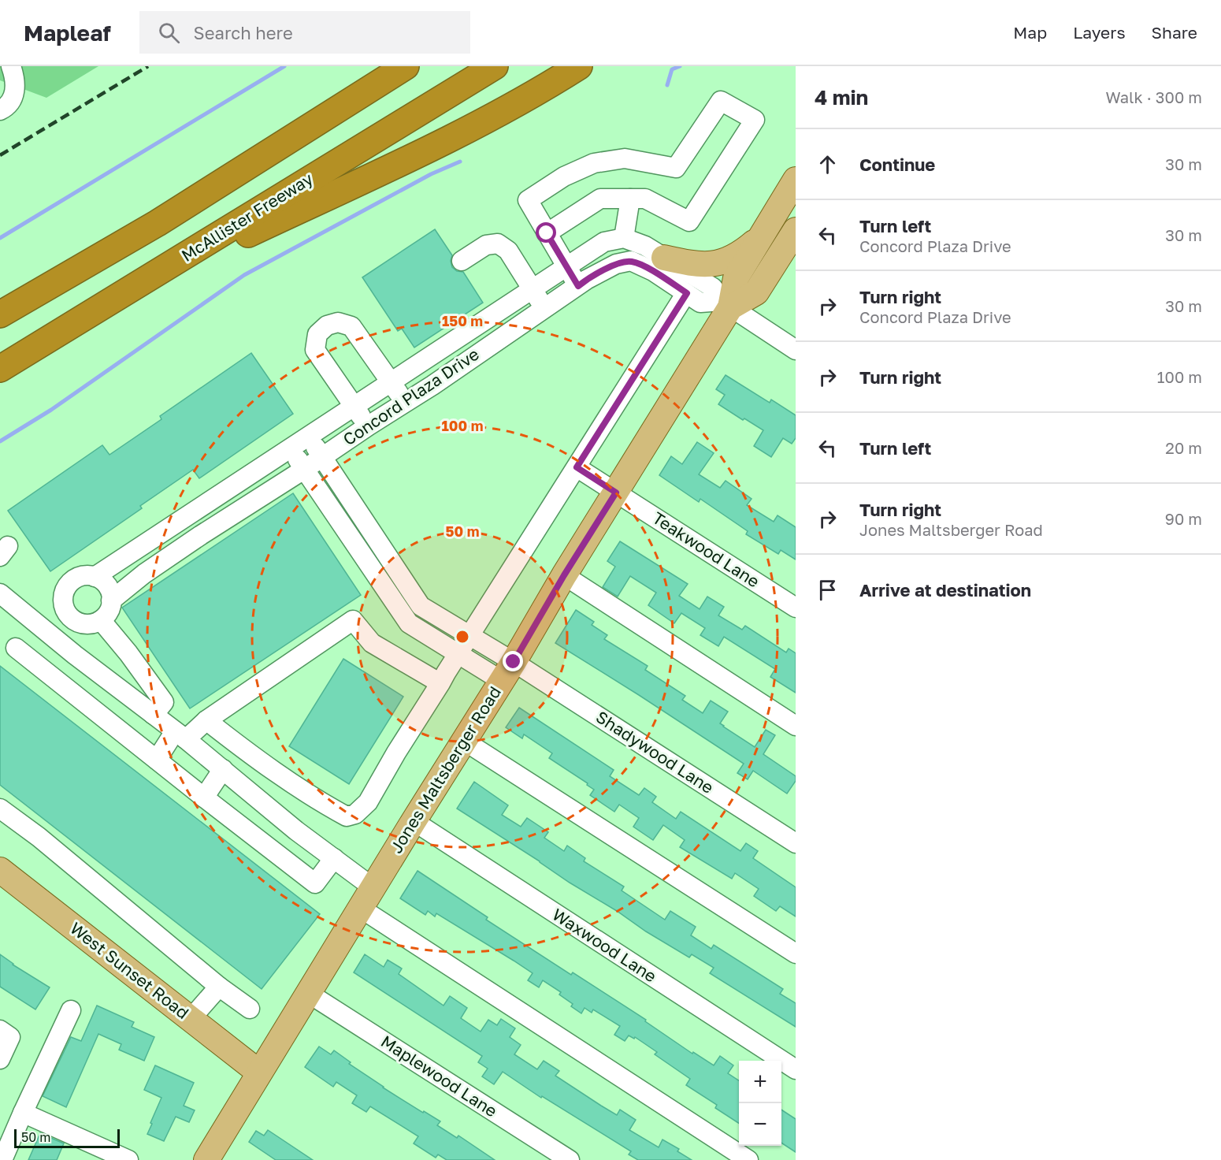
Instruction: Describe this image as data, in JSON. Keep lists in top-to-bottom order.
{
  "streets": {
    "highway": ["McAllister Freeway"],
    "main road": ["Jones Maltsberger Road", "West Sunset Road"],
    "street": [
      "Concord Plaza Drive",
      "Teakwood Lane",
      "Shadywood Lane",
      "Waxwood Lane",
      "Maplewood Lane"
    ]
  },
  "crossings": [
    ["Concord Plaza Drive", "Jones Maltsberger Road"],
    ["Teakwood Lane", "Jones Maltsberger Road"],
    ["Shadywood Lane", "Jones Maltsberger Road"],
    ["Jones Maltsberger Road", "Waxwood Lane"],
    ["Jones Maltsberger Road", "West Sunset Road"],
    ["Jones Maltsberger Road", "Maplewood Lane"]
  ],
  "scale_bar": "50 m",
  "page": {
    "header": "Mapleaf",
    "search": "Search here",
    "nav": ["Map", "Layers", "Share"],
    "heading": ["4 min", "Walk · 300 m"],
    "list": [
      ["Continue", "30 m"],
      ["Turn left", "Concord Plaza Drive", "30 m"],
      ["Turn right", "Concord Plaza Drive", "30 m"],
      ["Turn right", "100 m"],
      ["Turn left", "20 m"],
      ["Turn right", "Jones Maltsberger Road", "90 m"],
      "Arrive at destination"
    ],
    "map_buttons": ["+", "−"],
    "scale": "50 m"
  },
  "rings": ["150 m", "100 m", "50 m"]
}
